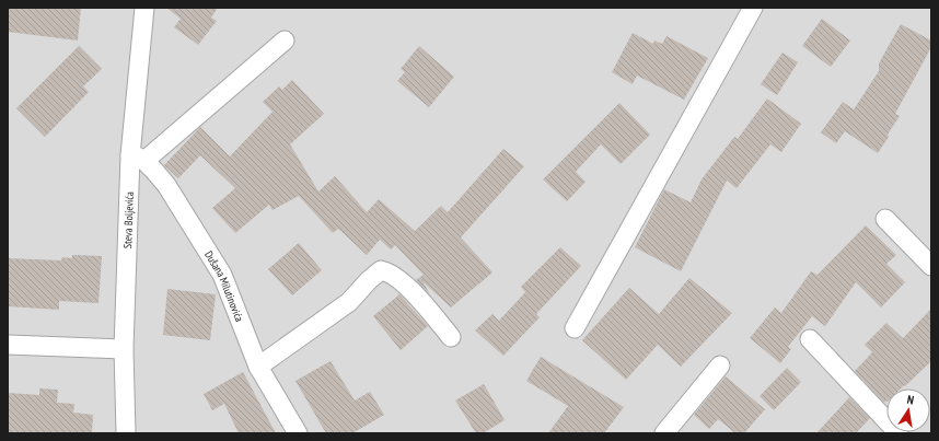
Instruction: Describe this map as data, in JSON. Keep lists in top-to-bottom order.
{
  "streets": {
    "street": ["Steva Boljevića", "Dušana Milutinovića"]
  },
  "crossings": [
    ["Steva Boljevića", "Dušana Milutinovića"]
  ],
  "north": "top"
}
